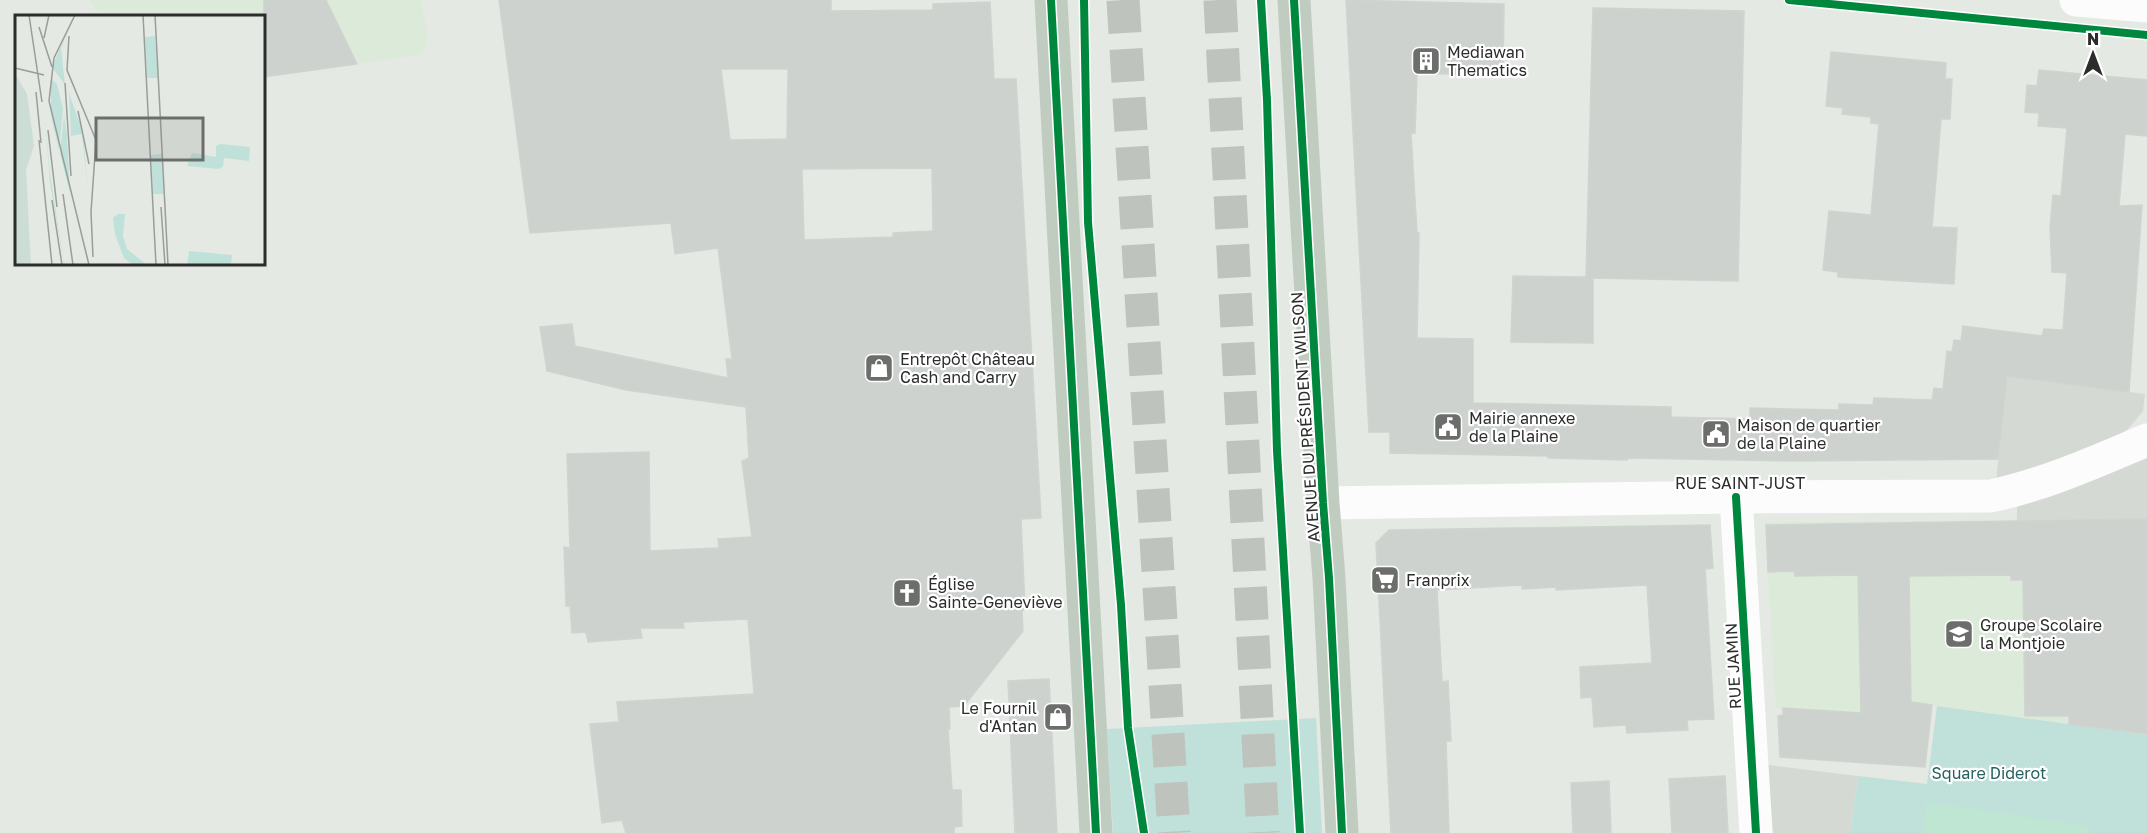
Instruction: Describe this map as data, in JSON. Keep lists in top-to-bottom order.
{
  "streets": {
    "main road": ["AVENUE DU PRÉSIDENT WILSON"],
    "street": ["RUE SAINT-JUST", "RUE JAMIN"]
  },
  "crossings": [
    ["AVENUE DU PRÉSIDENT WILSON", "RUE SAINT-JUST"],
    ["RUE SAINT-JUST", "RUE JAMIN"]
  ],
  "parks": ["Square Diderot"],
  "places": {
    "building": ["Mediawan Thematics"],
    "shop": ["Entrepôt Château Cash and Carry", "Le Fournil d'Antan"],
    "public building": ["Mairie annexe de la Plaine", "Maison de quartier de la Plaine"],
    "supermarket": ["Franprix"],
    "church": ["Église Sainte-Geneviève"],
    "school or university": ["Groupe Scolaire la Montjoie"]
  },
  "north": "top"
}
